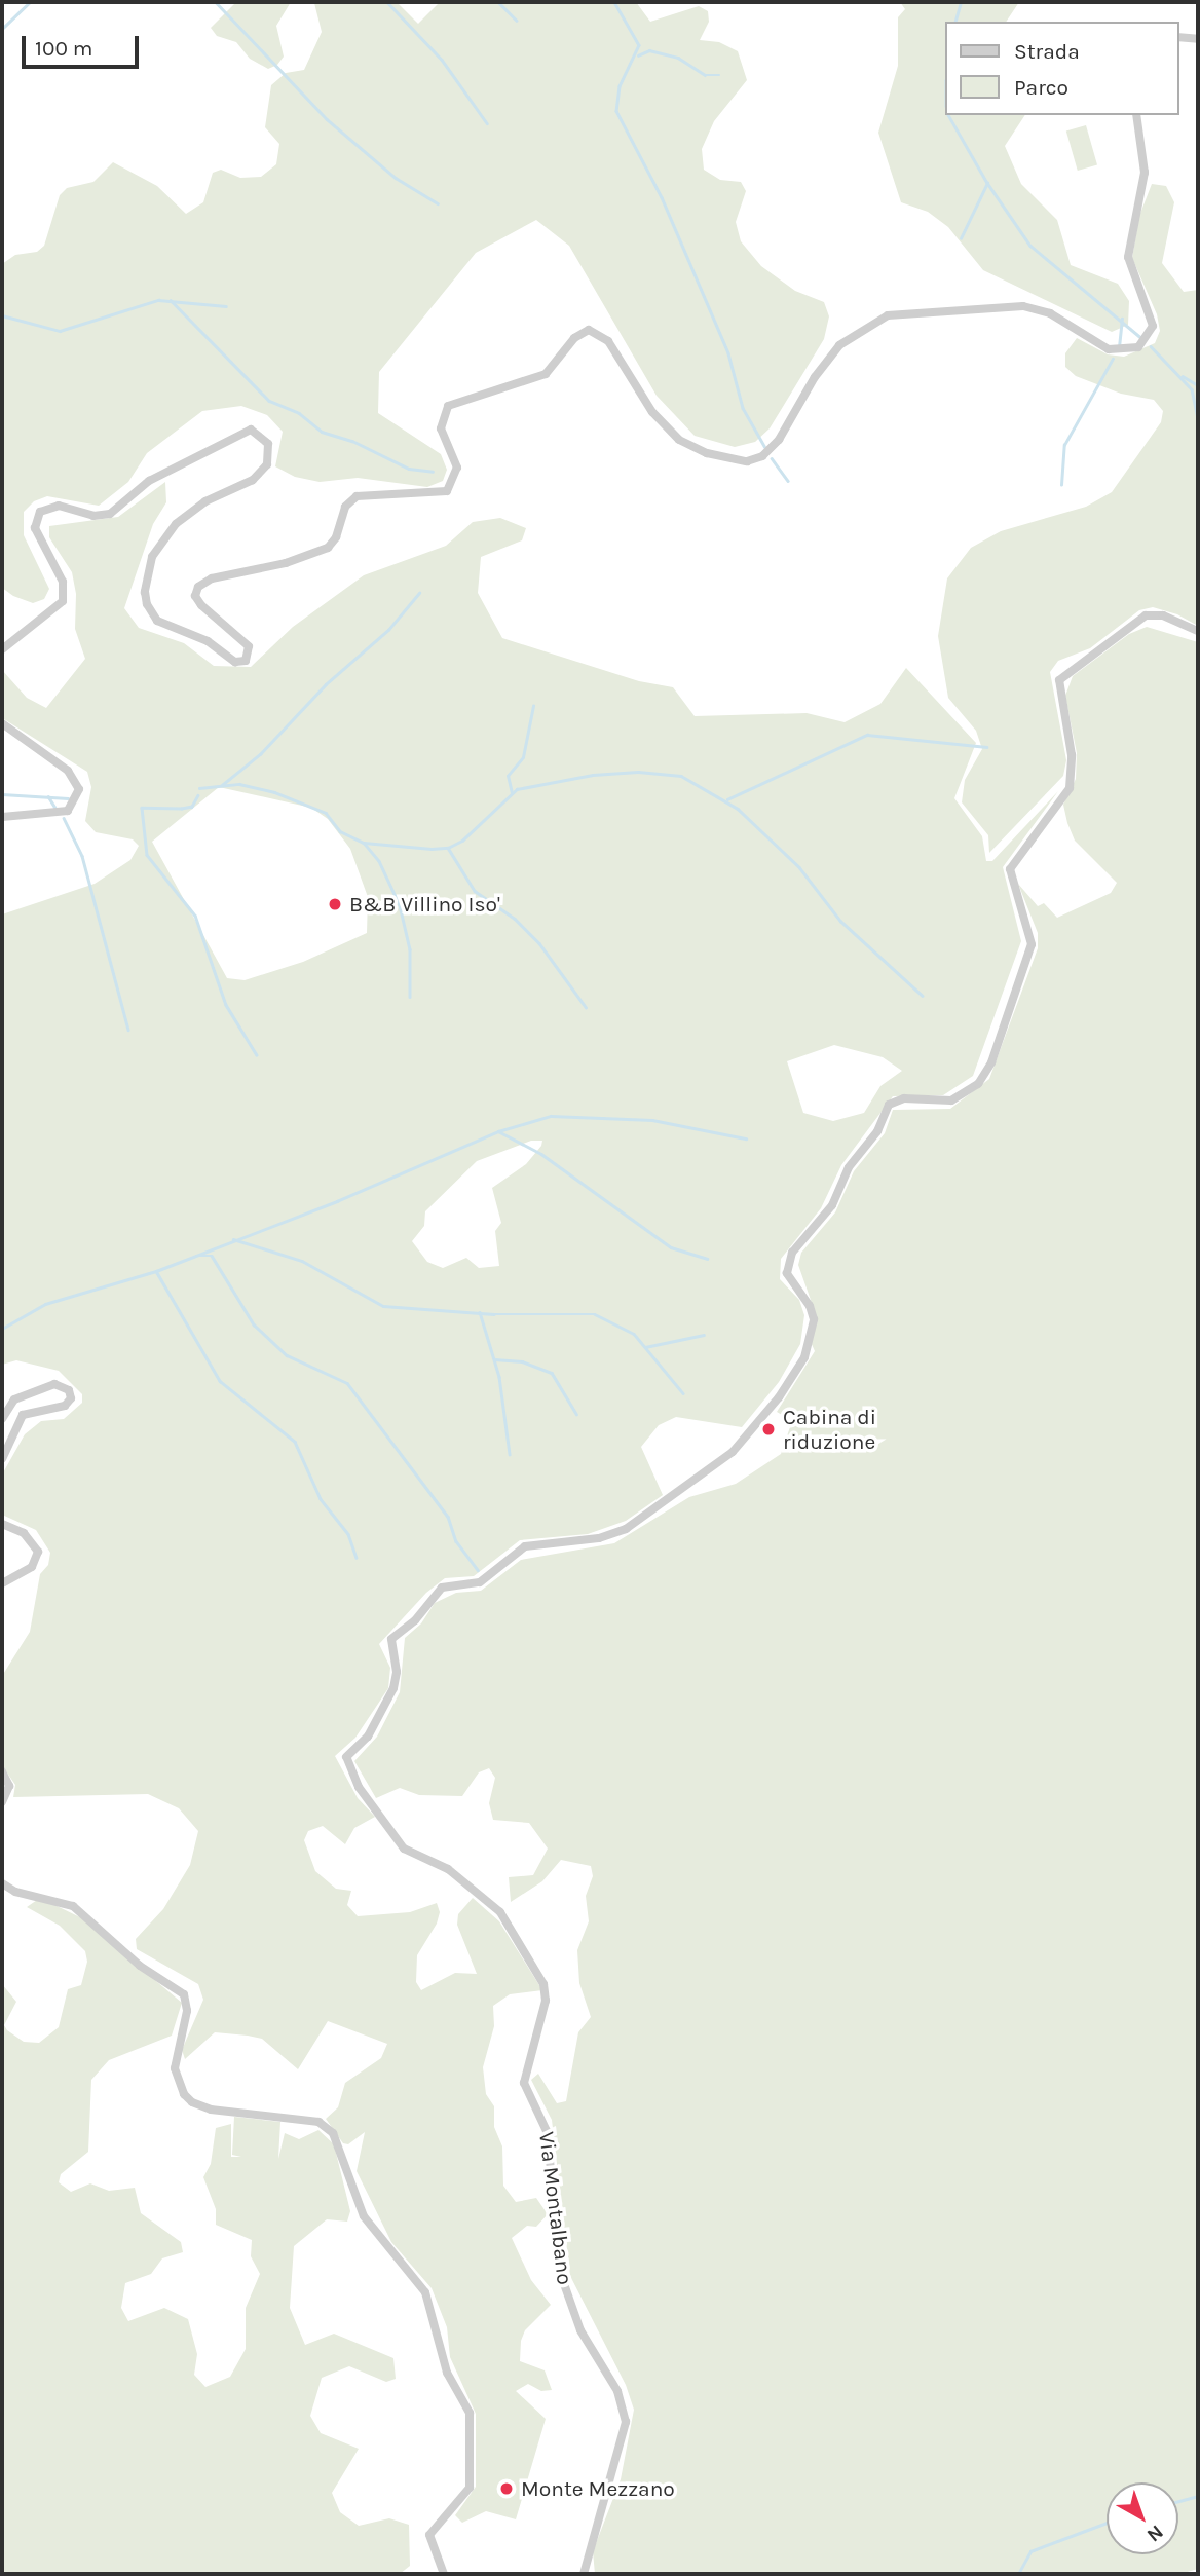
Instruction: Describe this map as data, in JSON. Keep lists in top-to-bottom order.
{
  "streets": {
    "street": ["Via Montalbano"]
  },
  "places": ["B&B Villino Iso'", "Cabina di riduzione", "Monte Mezzano"],
  "legend": ["Strada", "Parco"],
  "scale_bar": "100 m",
  "north": "bottom right"
}
